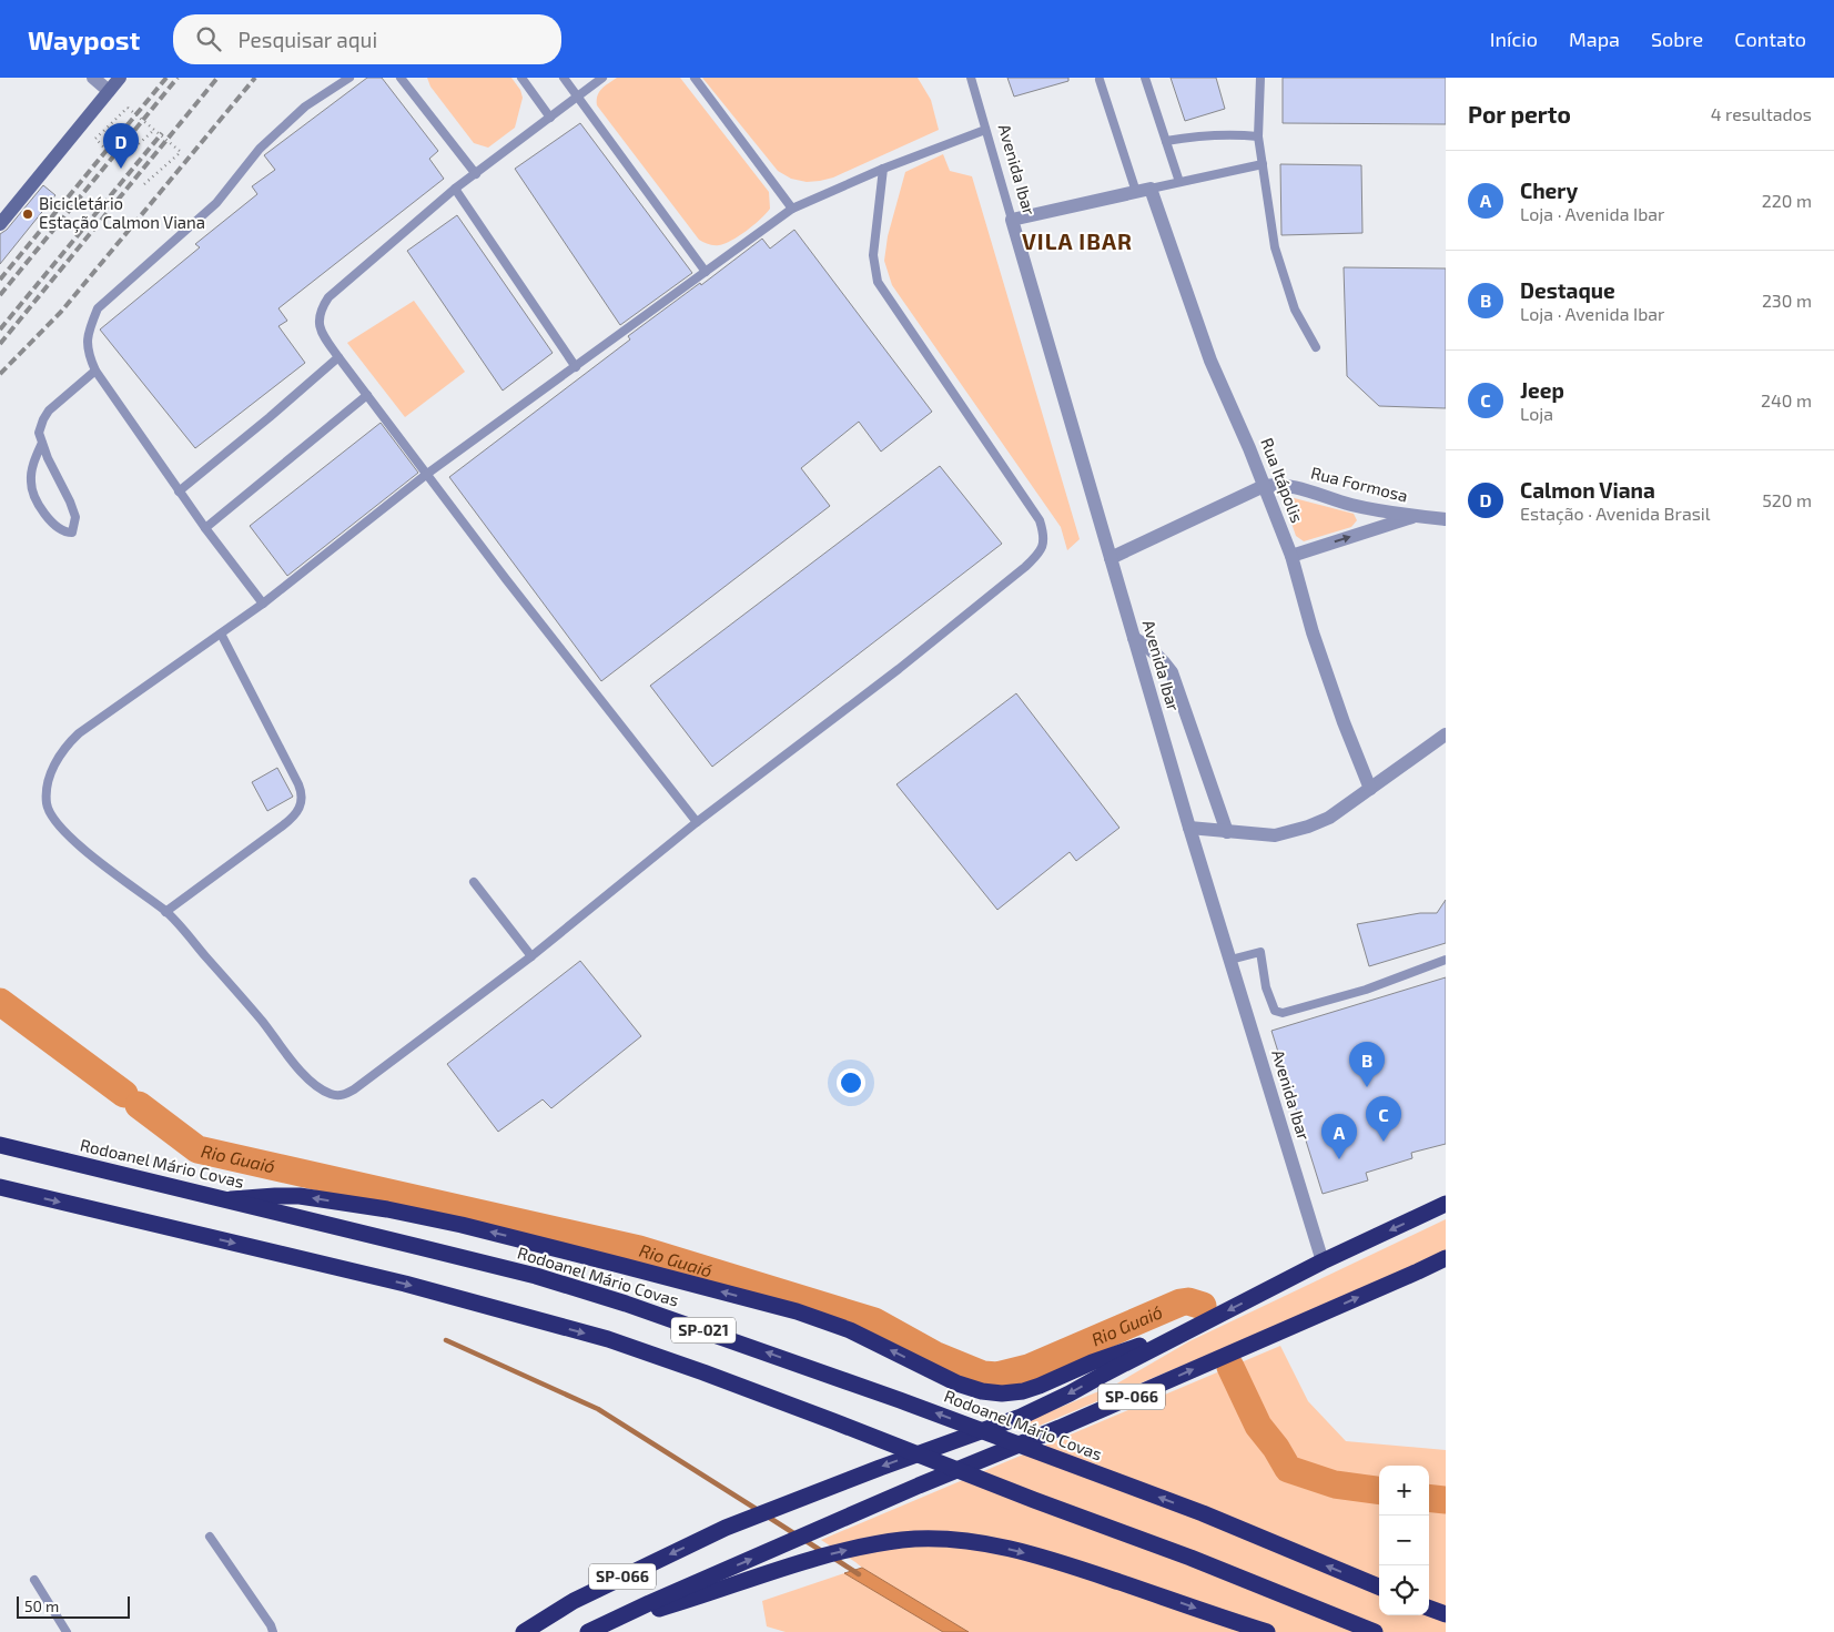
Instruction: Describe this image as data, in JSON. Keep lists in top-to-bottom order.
{
  "streets": {
    "highway": ["Rodoanel Mário Covas", "SP-021", "SP-066"],
    "street": ["Avenida Ibar", "Rua Itápolis", "Rua Formosa"]
  },
  "crossings": [
    ["Avenida Ibar", "SP-066"],
    ["Rua Itápolis", "Rua Formosa"]
  ],
  "one_way": ["Rua Formosa"],
  "districts": ["VILA IBAR"],
  "water": ["Rio Guaió"],
  "places": ["Bicicletário Estação Calmon Viana"],
  "scale_bar": "50 m",
  "page": {
    "header": "Waypost",
    "search": "Pesquisar aqui",
    "nav": [
      "Início",
      "Mapa",
      "Sobre",
      "Contato"
    ],
    "heading": ["Por perto", "4 resultados"],
    "pins": [
      "D",
      "B",
      "C",
      "A"
    ],
    "list": [
      {
        "mark": "A",
        "name": "Chery",
        "note": "Loja · Avenida Ibar",
        "value": "220 m"
      },
      {
        "mark": "B",
        "name": "Destaque",
        "note": "Loja · Avenida Ibar",
        "value": "230 m"
      },
      {
        "mark": "C",
        "name": "Jeep",
        "note": "Loja",
        "value": "240 m"
      },
      {
        "mark": "D",
        "name": "Calmon Viana",
        "note": "Estação · Avenida Brasil",
        "value": "520 m"
      }
    ],
    "map_buttons": ["+", "−"],
    "scale": "50 m"
  }
}
